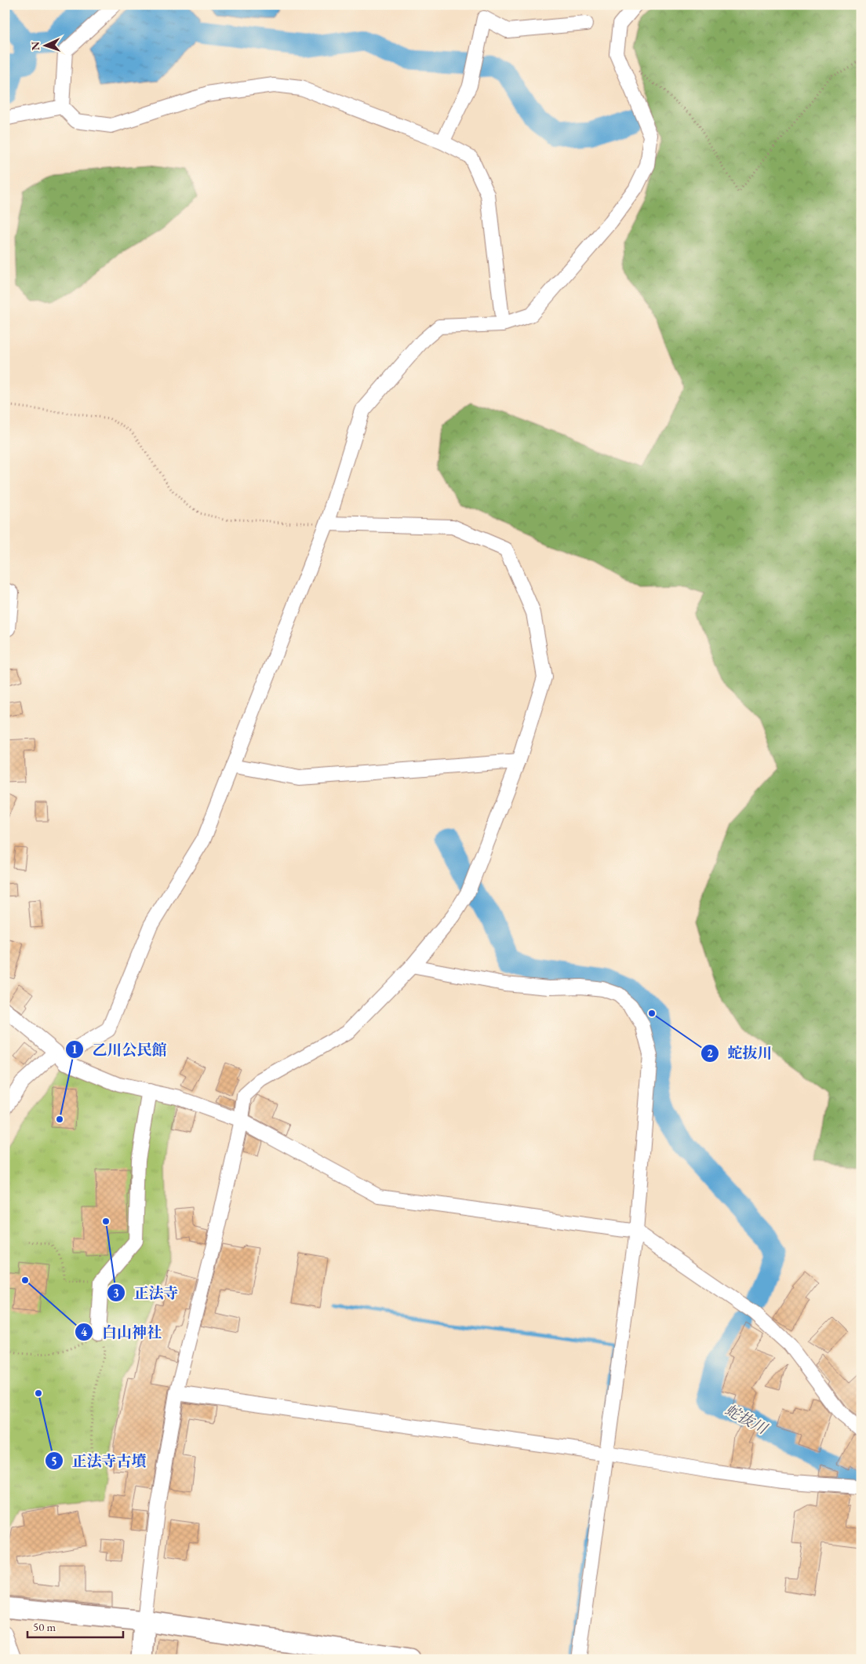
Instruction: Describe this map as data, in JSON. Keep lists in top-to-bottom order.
{
  "water": ["蛇抜川"],
  "places": [
    "蛇抜川",
    "乙川公民館",
    "正法寺",
    "白山神社",
    "正法寺古墳"
  ],
  "scale_bar": "50 m",
  "north": "left"
}
